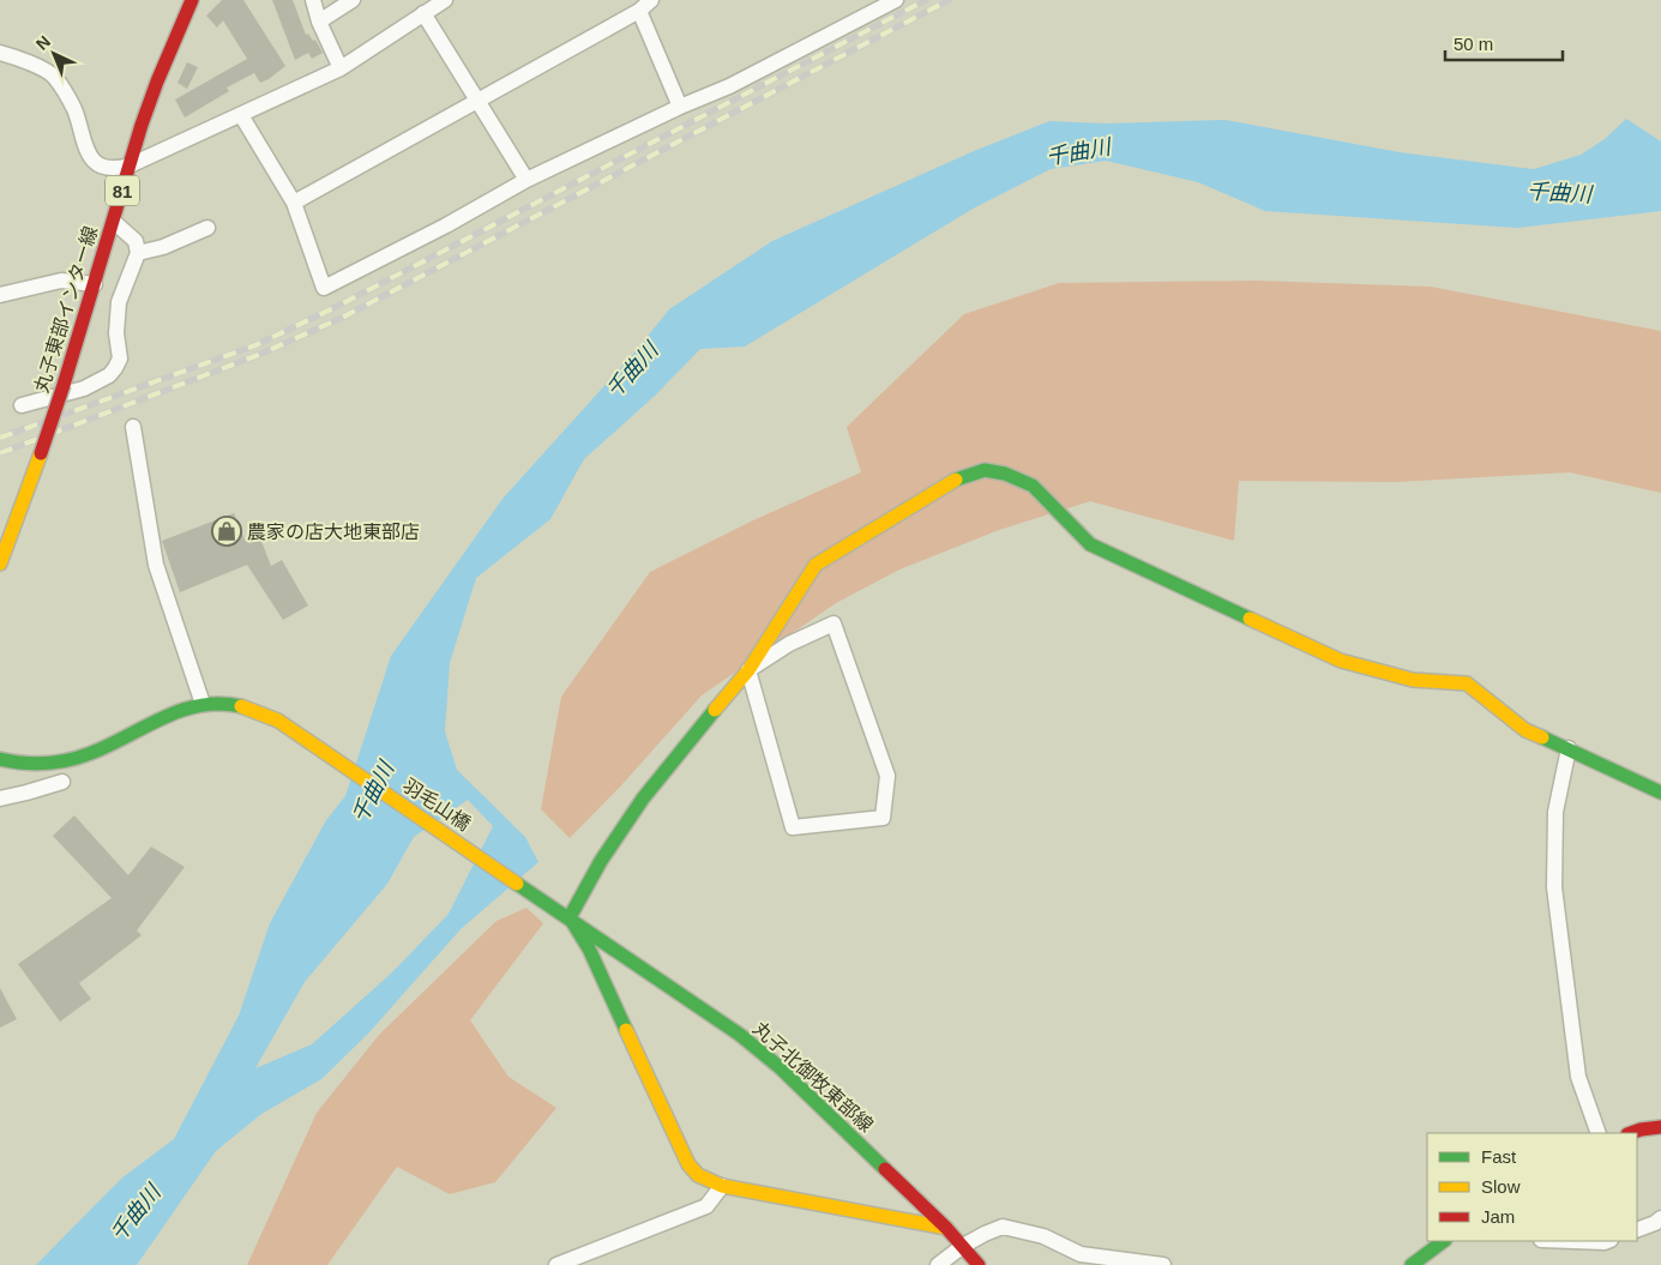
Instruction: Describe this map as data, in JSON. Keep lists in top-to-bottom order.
{
  "streets": {
    "street": [
      "81",
      "丸子東部インター線",
      "羽毛山橋",
      "丸子北御牧東部線"
    ]
  },
  "crossings": [
    ["羽毛山橋", "丸子北御牧東部線"]
  ],
  "water": ["千曲川"],
  "places": {
    "shop": ["農家の店大地東部店"]
  },
  "legend": ["Fast", "Slow", "Jam"],
  "scale_bar": "50 m",
  "north": "top left"
}
